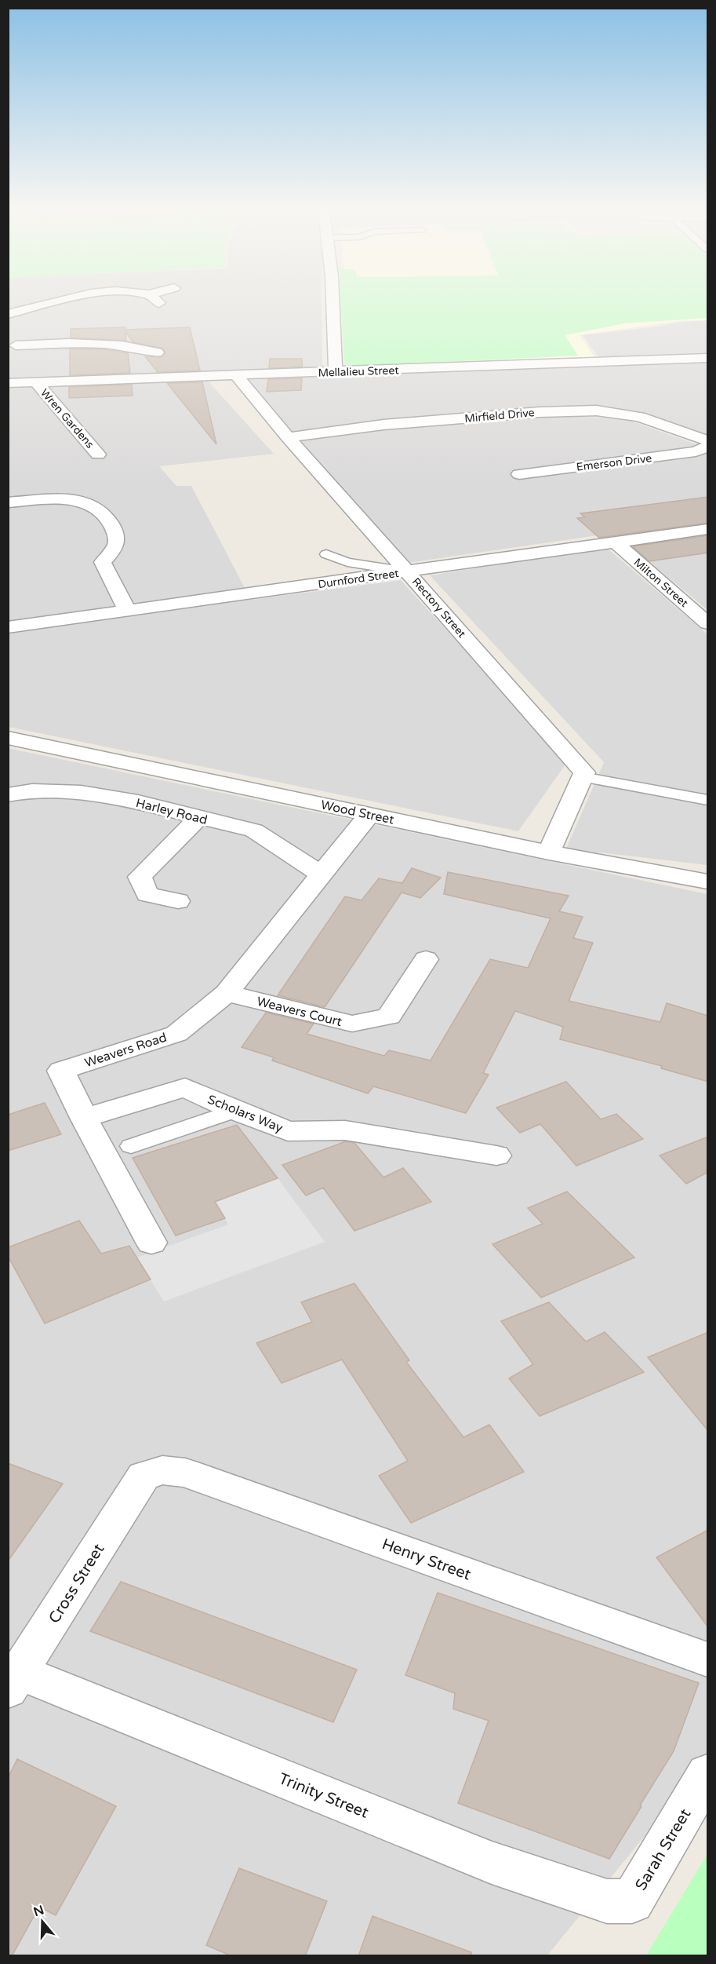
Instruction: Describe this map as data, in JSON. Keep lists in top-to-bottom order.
{
  "streets": {
    "street": [
      "Mellalieu Street",
      "Mirfield Drive",
      "Wren Gardens",
      "Emerson Drive",
      "Durnford Street",
      "Milton Street",
      "Rectory Street",
      "Harley Road",
      "Wood Street",
      "Weavers Court",
      "Weavers Road",
      "Scholars Way",
      "Henry Street",
      "Cross Street",
      "Trinity Street",
      "Sarah Street"
    ]
  },
  "crossings": [
    ["Mellalieu Street", "Wren Gardens"],
    ["Mellalieu Street", "Rectory Street"],
    ["Mirfield Drive", "Rectory Street"],
    ["Durnford Street", "Milton Street"],
    ["Durnford Street", "Rectory Street"],
    ["Harley Road", "Weavers Road"],
    ["Wood Street", "Weavers Road"],
    ["Weavers Court", "Weavers Road"],
    ["Weavers Road", "Scholars Way"],
    ["Henry Street", "Cross Street"],
    ["Cross Street", "Trinity Street"],
    ["Trinity Street", "Sarah Street"]
  ],
  "north": "top"
}
